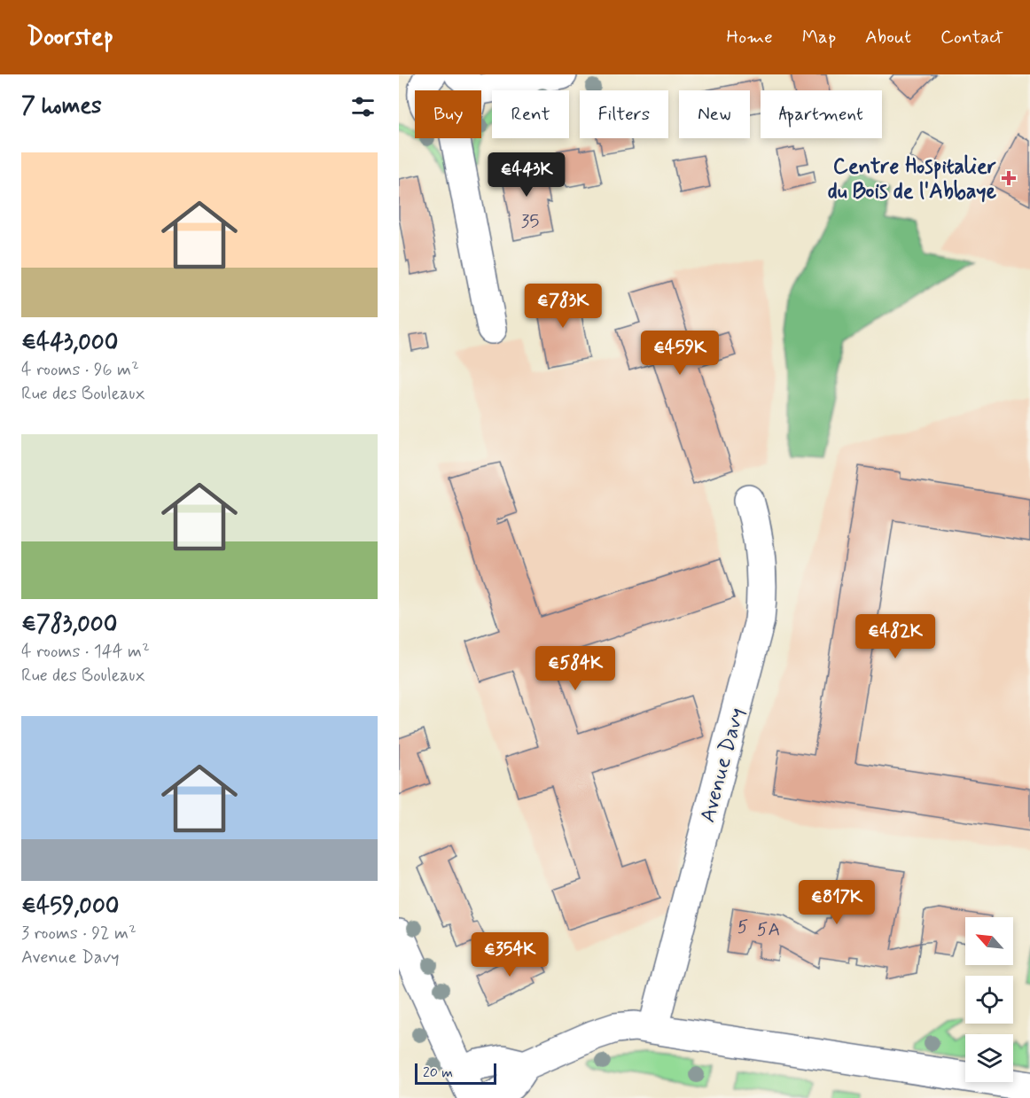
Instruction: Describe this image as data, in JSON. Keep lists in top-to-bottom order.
{
  "streets": {
    "street": ["Avenue Davy"]
  },
  "places": {
    "health": ["Centre Hospitalier du Bois de l'Abbaye"]
  },
  "house_numbers": ["35", "5", "5A"],
  "scale_bar": "20 m",
  "north": "top left",
  "page": {
    "header": "Doorstep",
    "nav": [
      "Home",
      "Map",
      "About",
      "Contact"
    ],
    "heading": "7 homes",
    "chip": [
      "Buy",
      "Rent",
      "Filters",
      "New",
      "Apartment"
    ],
    "list": [
      {
        "name": "€443,000",
        "note": "4 rooms · 96 m² · Rue des Bouleaux"
      },
      {
        "name": "€783,000",
        "note": "4 rooms · 144 m² · Rue des Bouleaux"
      },
      {
        "name": "€459,000",
        "note": "3 rooms · 92 m² · Avenue Davy"
      }
    ],
    "price": [
      "€443K",
      "€783K",
      "€459K",
      "€482K",
      "€584K",
      "€817K",
      "€354K"
    ],
    "scale": "20 m"
  }
}
